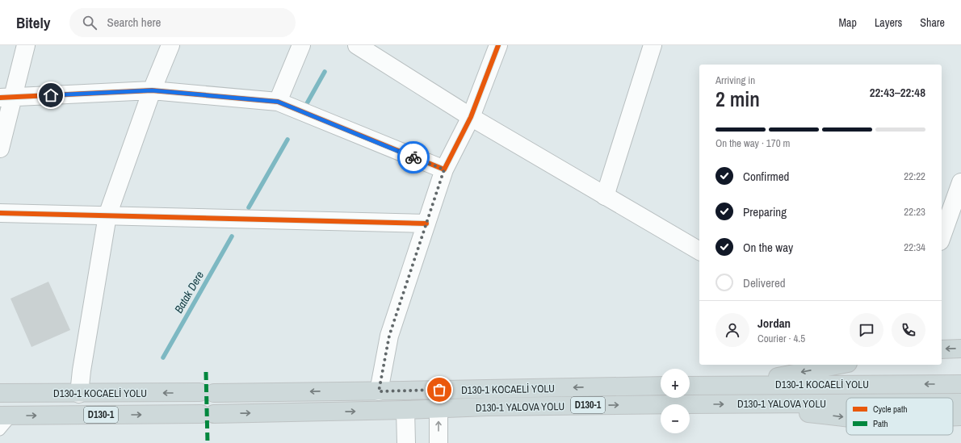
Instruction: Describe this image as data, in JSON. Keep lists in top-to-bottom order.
{
  "streets": {
    "highway": ["D130-1 KOCAELİ YOLU", "D130-1 YALOVA YOLU", "D130-1"]
  },
  "one_way": ["D130-1 KOCAELİ YOLU", "D130-1 YALOVA YOLU"],
  "water": ["Batak Dere"],
  "legend": ["Cycle path", "Path"],
  "page": {
    "header": "Bitely",
    "search": "Search here",
    "nav": ["Map", "Layers", "Share"],
    "heading": ["2 min", "Arriving in", "22:43–22:48"],
    "panel": ["Jordan", "Courier · 4.5"],
    "bar": "On the way · 170 m",
    "list": [
      ["Confirmed", "22:22"],
      ["Preparing", "22:23"],
      ["On the way", "22:34"],
      "Delivered"
    ],
    "map_buttons": ["+", "−"]
  }
}
